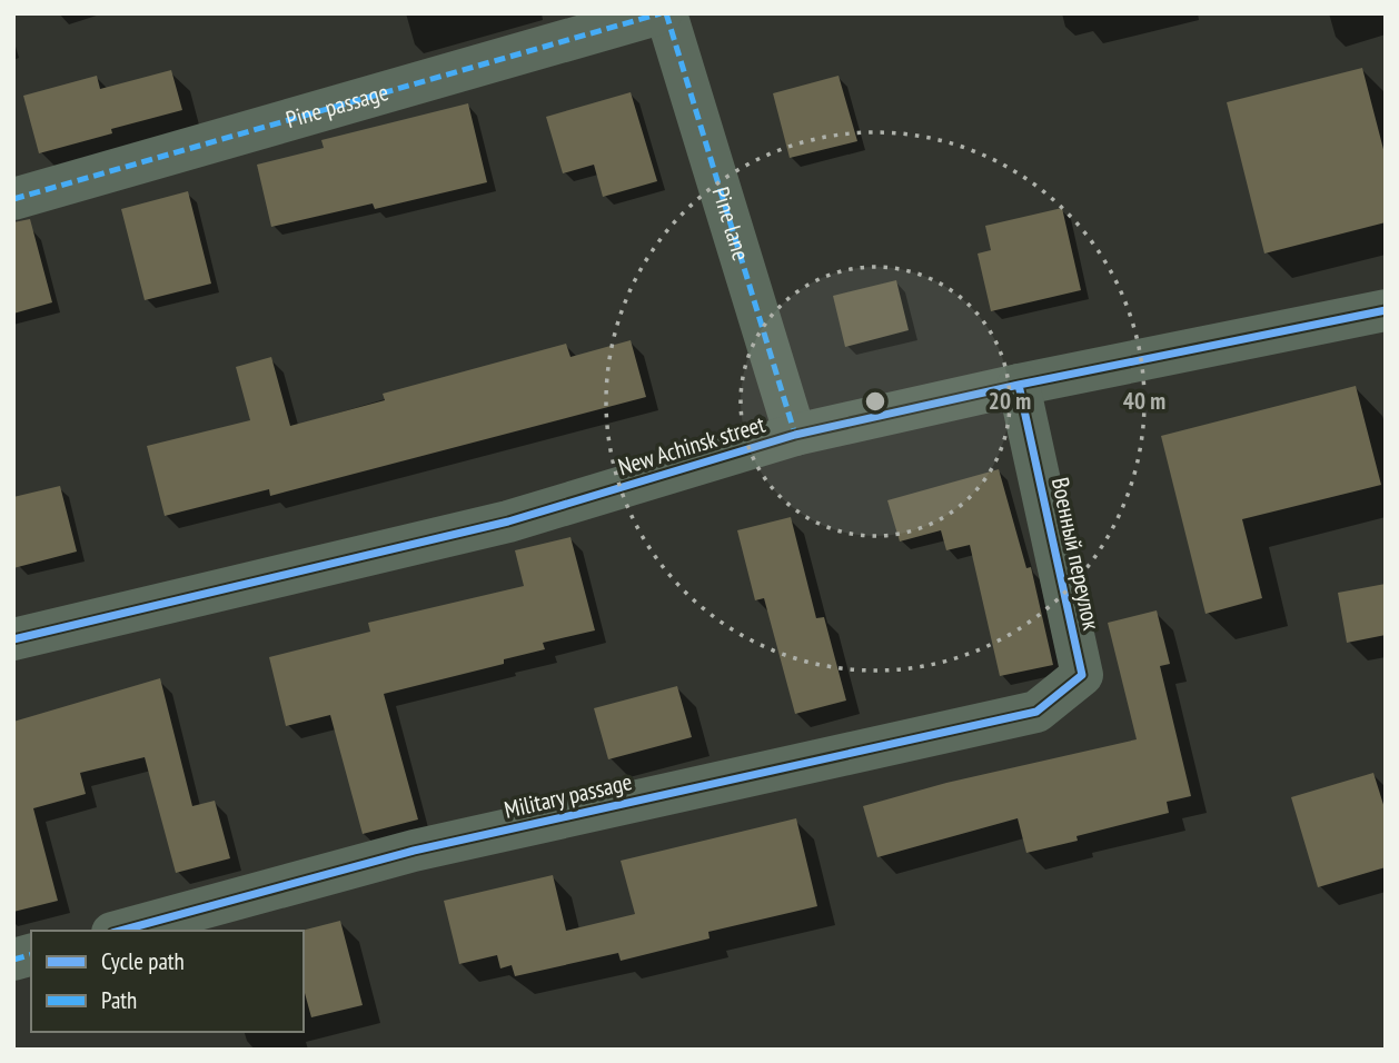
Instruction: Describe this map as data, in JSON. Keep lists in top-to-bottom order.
{
  "streets": {
    "street": [
      "Pine passage",
      "Pine lane",
      "New Achinsk street",
      "Military passage"
    ],
    "cycle path": ["Военный переулок"]
  },
  "crossings": [
    ["Pine passage", "Pine lane"],
    ["Pine lane", "New Achinsk street"],
    ["New Achinsk street", "Military passage"]
  ],
  "legend": ["Cycle path", "Path"],
  "rings": ["20 m", "40 m"]
}
